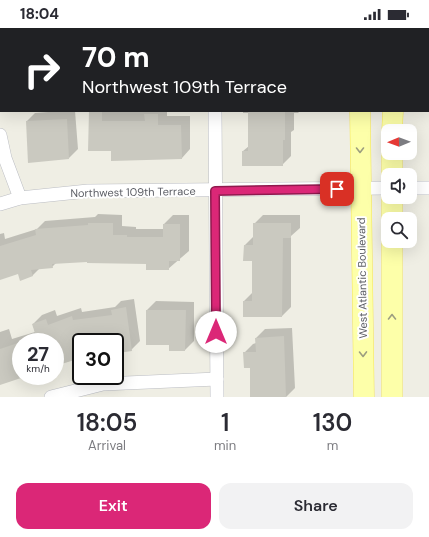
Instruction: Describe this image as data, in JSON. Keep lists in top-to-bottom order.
{
  "streets": {
    "main road": ["West Atlantic Boulevard"],
    "street": ["Northwest 109th Terrace"]
  },
  "crossings": [
    ["Northwest 109th Terrace", "West Atlantic Boulevard"]
  ],
  "north": "left",
  "page": {
    "status": "18:04",
    "turn": ["70 m", "Northwest 109th Terrace"],
    "speed": "27 km/h",
    "limit": "30",
    "eta": [
      "18:05",
      "Arrival",
      "1",
      "min",
      "130",
      "m"
    ],
    "buttons": ["Exit", "Share"]
  }
}
